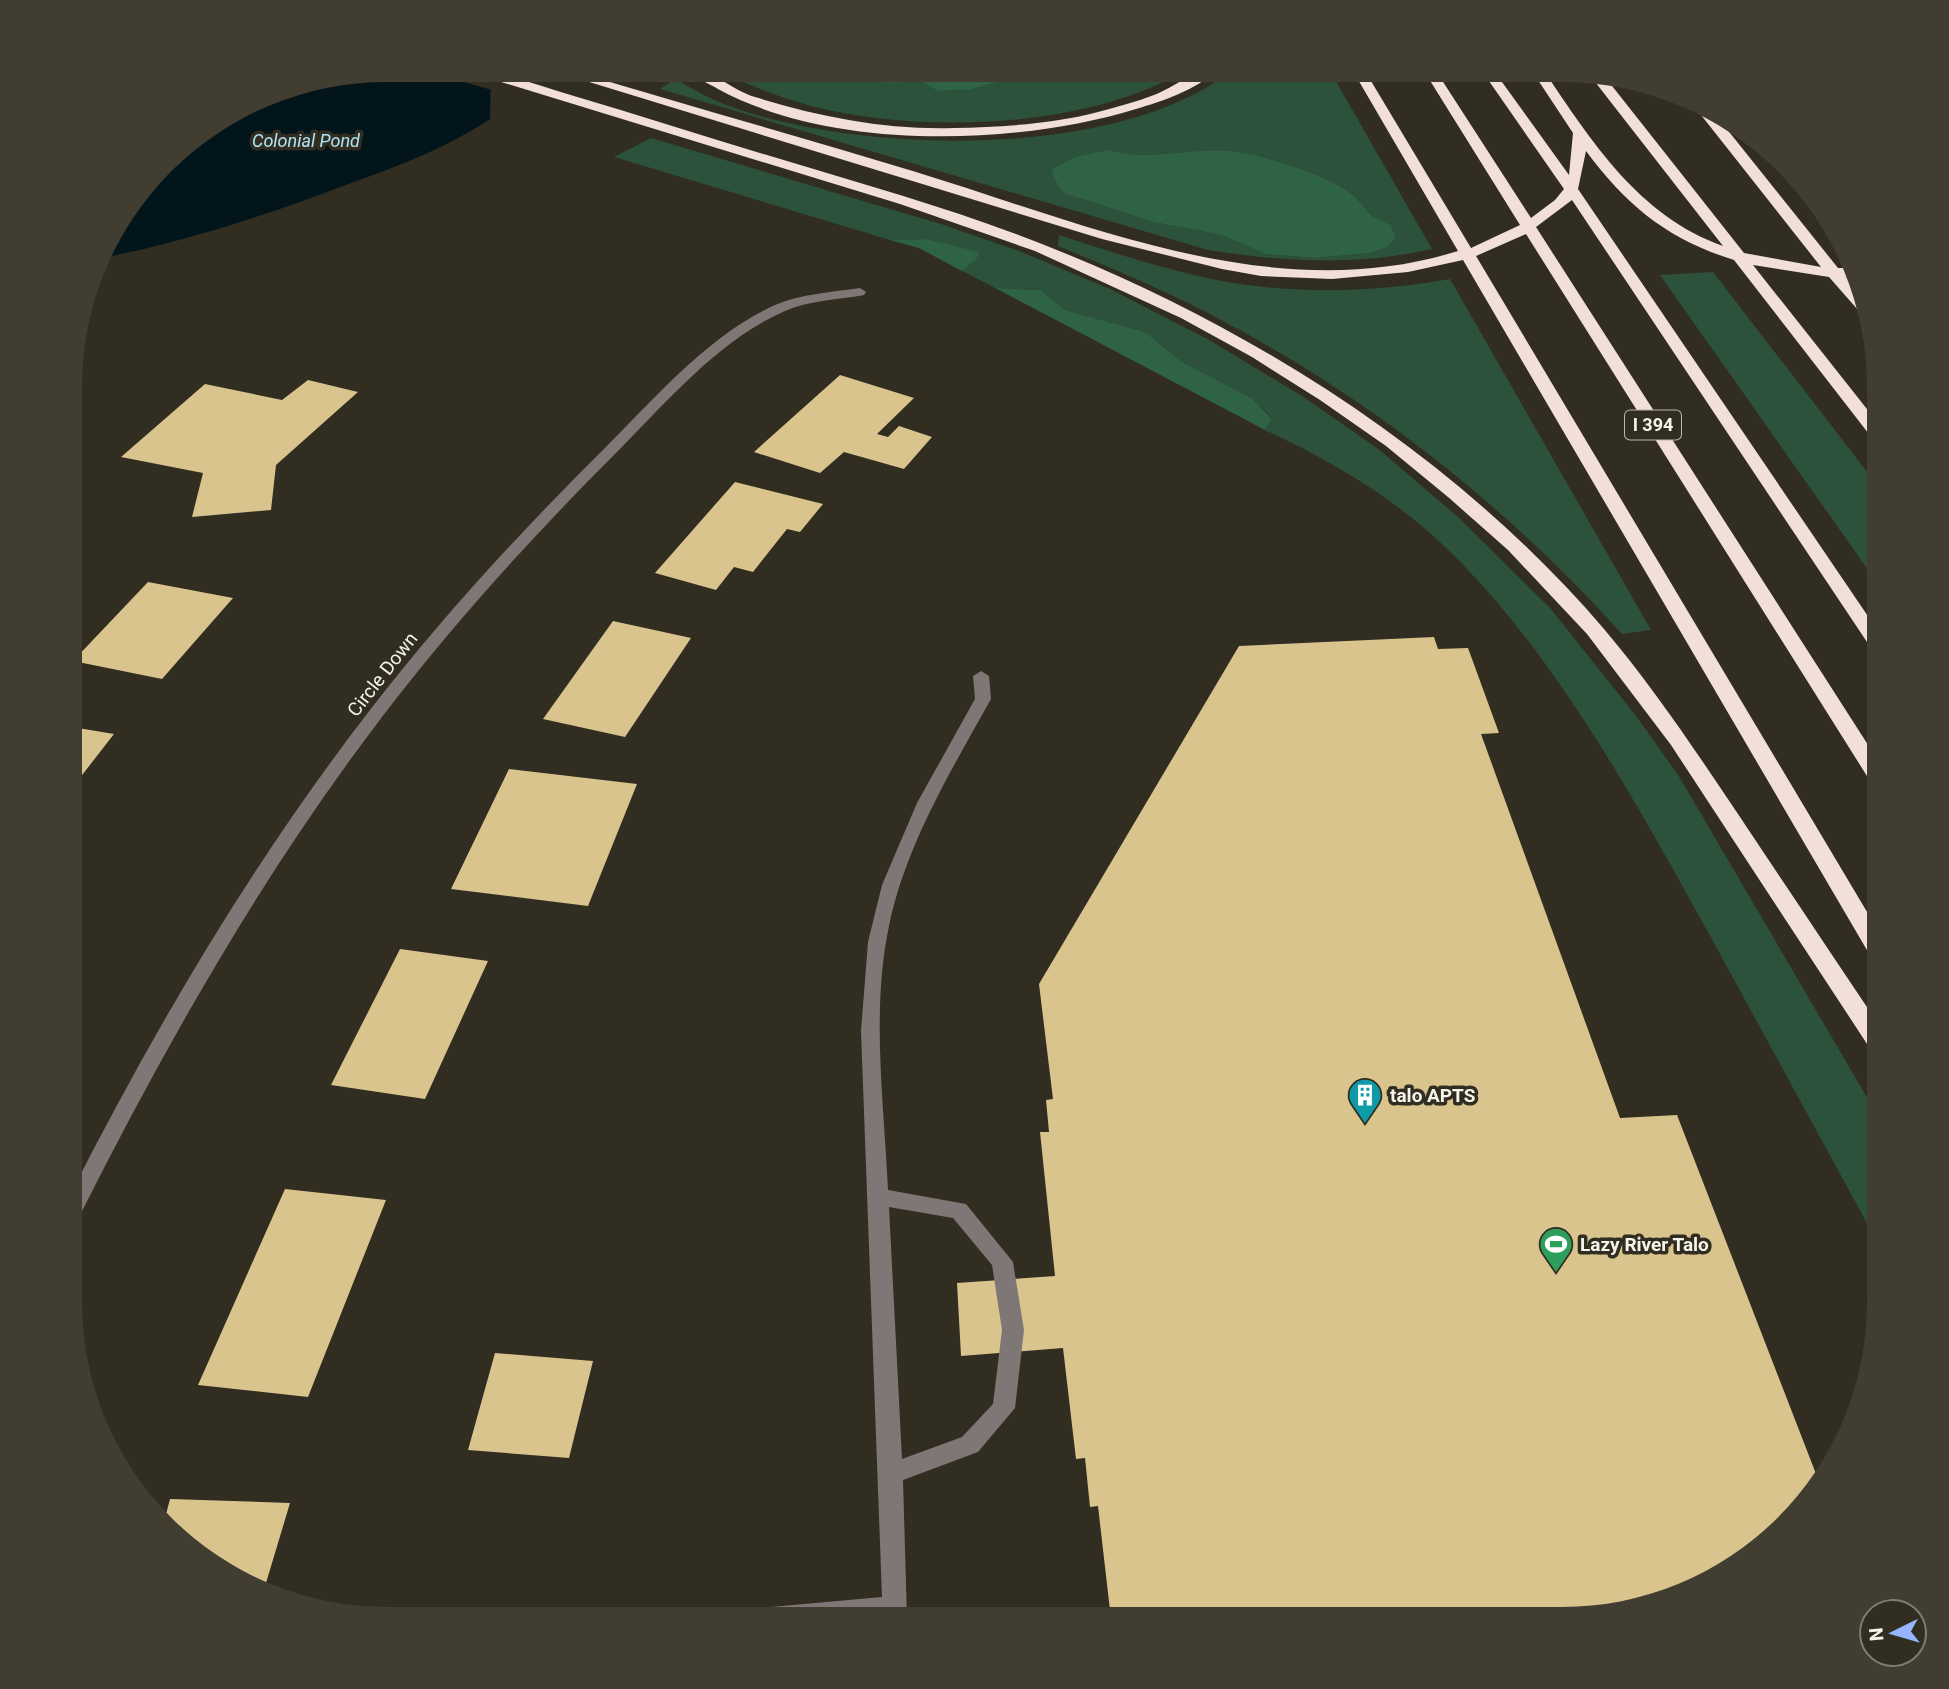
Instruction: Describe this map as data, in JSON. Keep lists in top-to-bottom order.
{
  "streets": {
    "highway": ["I 394"],
    "street": ["Circle Down"]
  },
  "water": ["Colonial Pond"],
  "places": {
    "building": ["talo APTS"],
    "sports": ["Lazy River Talo"]
  },
  "north": "left"
}
